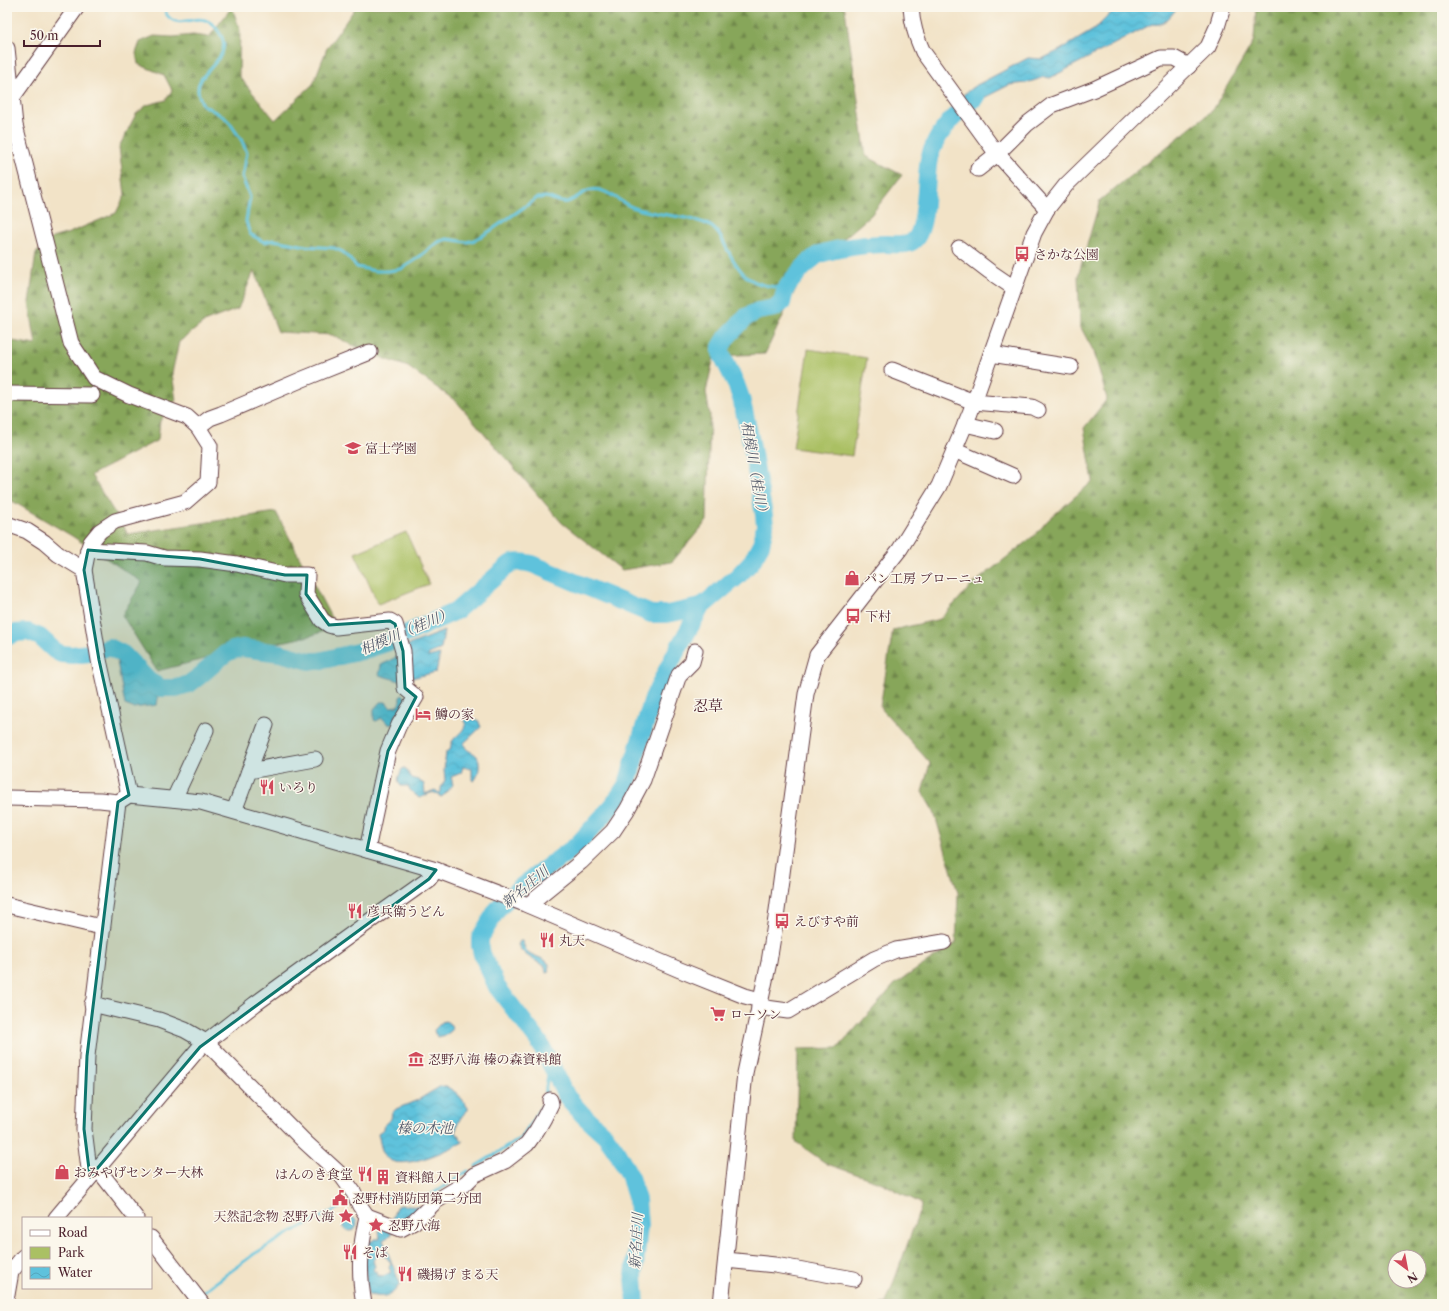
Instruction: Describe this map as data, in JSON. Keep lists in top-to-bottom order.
{
  "districts": ["忍草"],
  "water": ["相模川（桂川）", "新名庄川", "榛の木池"],
  "places": {
    "bus stop": ["さかな公園", "下村", "えびすや前"],
    "school or university": ["富士学園"],
    "shop": ["パン工房 ブローニュ", "おみやげセンター大林"],
    "hotel": ["鱒の家"],
    "restaurant": [
      "いろり",
      "彦兵衛うどん",
      "丸天",
      "はんのき食堂",
      "そば",
      "磯揚げ まる天"
    ],
    "supermarket": ["ローソン"],
    "museum": ["忍野八海 榛の森資料館"],
    "building": ["資料館入口"],
    "public building": ["忍野村消防団第二分団"],
    "place": ["天然記念物 忍野八海", "忍野八海"]
  },
  "legend": ["Road", "Park", "Water"],
  "scale_bar": "50 m",
  "north": "bottom right"
}
